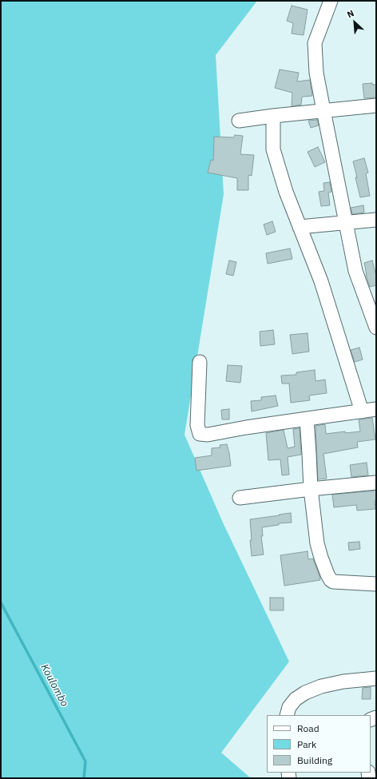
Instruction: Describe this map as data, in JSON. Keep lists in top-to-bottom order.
{
  "water": ["Koulombo"],
  "legend": ["Road", "Park", "Building"],
  "north": "top left"
}
